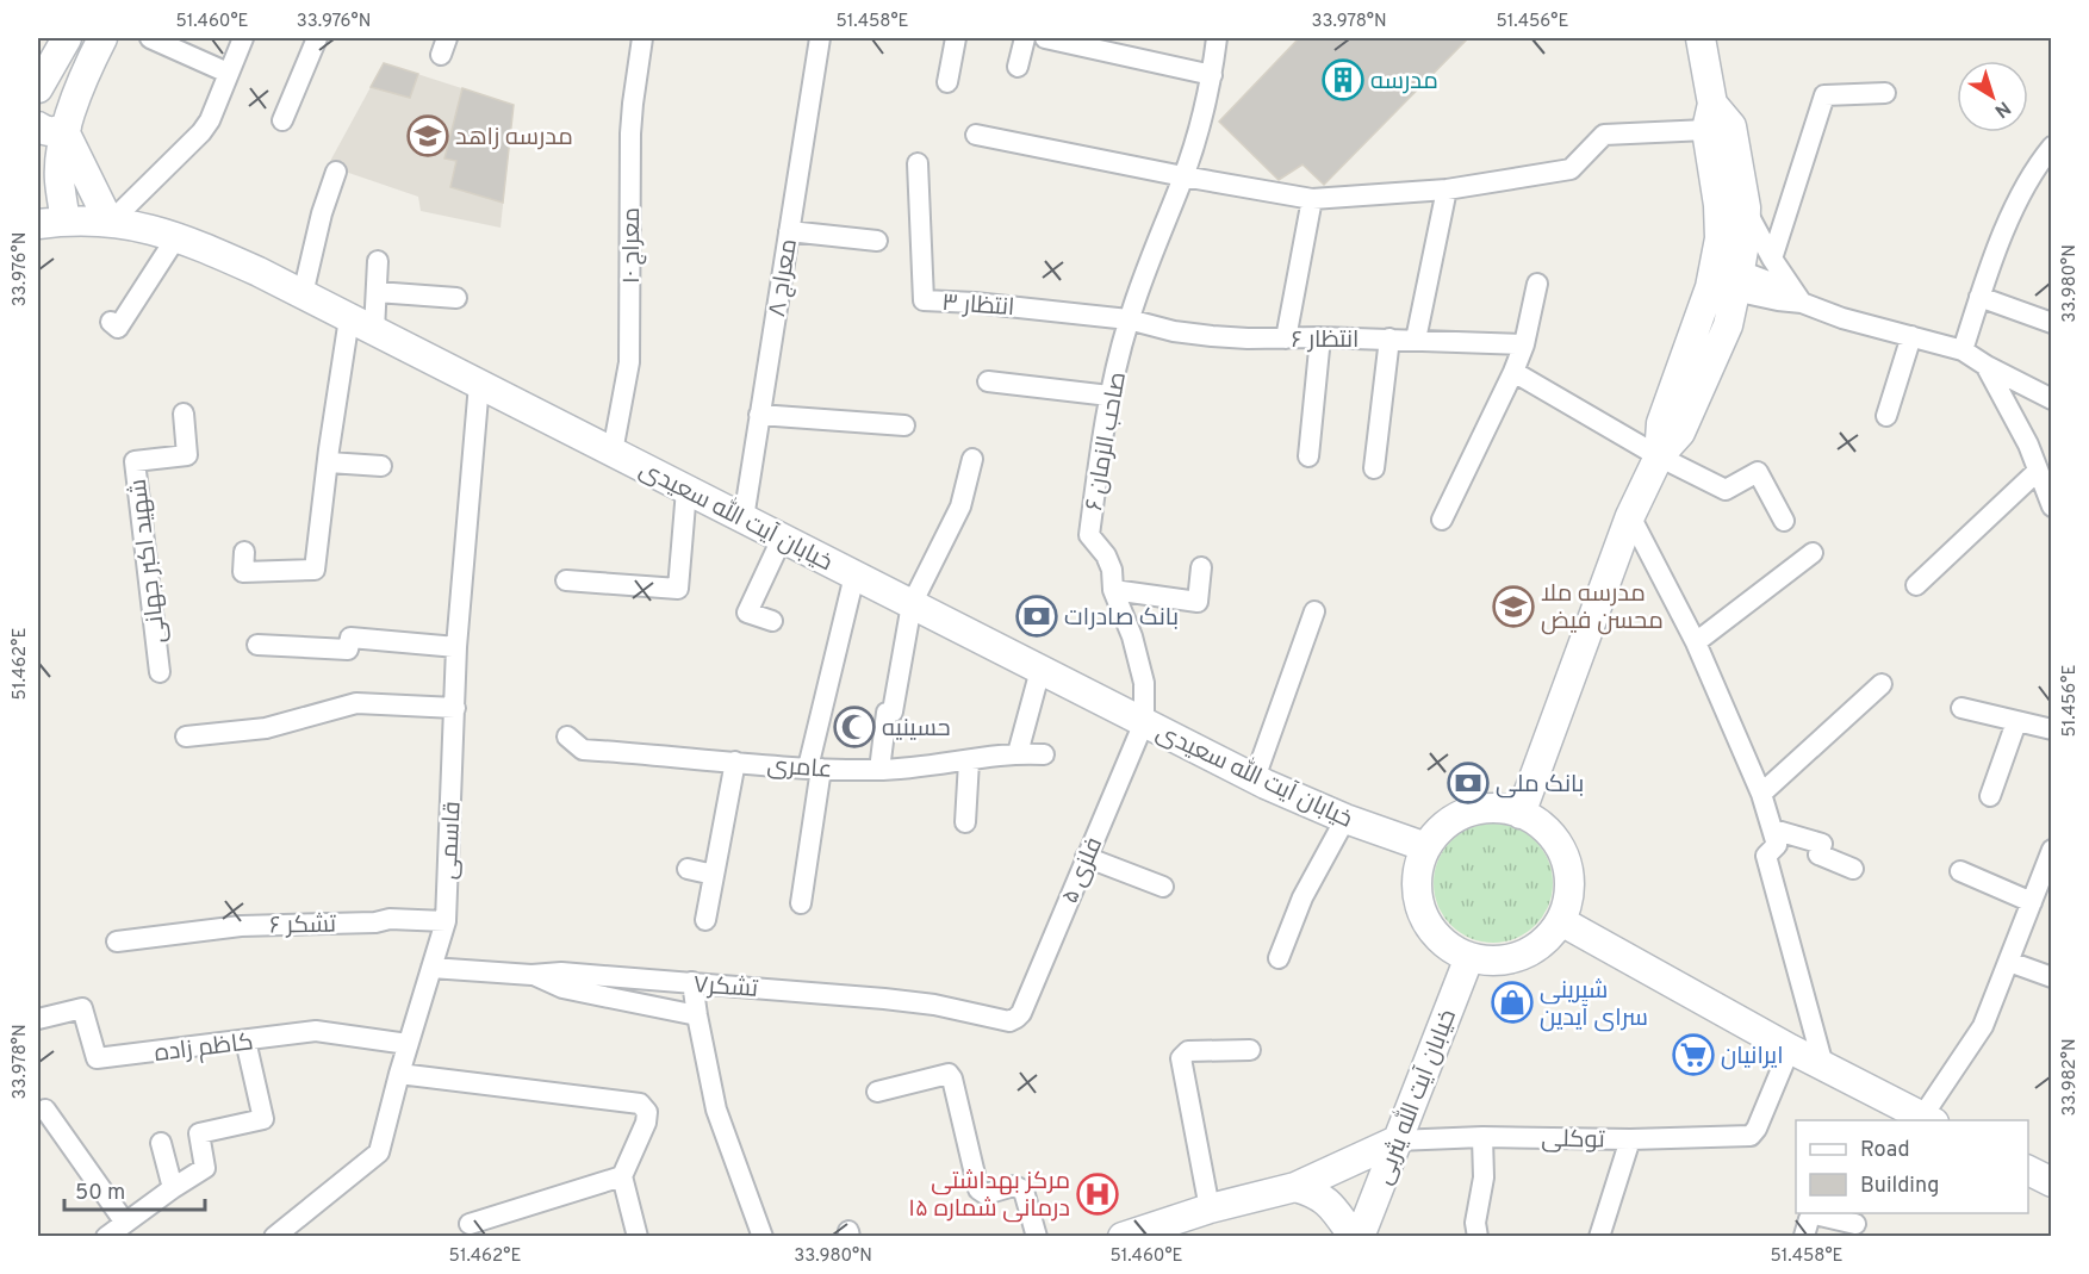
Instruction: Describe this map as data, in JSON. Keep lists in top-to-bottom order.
{
  "streets": {
    "main road": ["خیابان آیت الله سعیدی", "خیابان آیت الله یثربی"],
    "street": [
      "معراج ۱۰",
      "معراج ۸",
      "انتظار ۳",
      "انتظار ۶",
      "صاحب الزمان ۶",
      "شهید اکبر جهانی",
      "عامری",
      "قاسمی",
      "فلزی ۵",
      "تشکر ۶",
      "تشکر۷",
      "کاظم زاده",
      "توکلی"
    ]
  },
  "crossings": [
    ["معراج ۱۰", "خیابان آیت الله سعیدی"],
    ["معراج ۸", "خیابان آیت الله سعیدی"],
    ["انتظار ۳", "انتظار ۶"],
    ["انتظار ۳", "صاحب الزمان ۶"],
    ["انتظار ۶", "صاحب الزمان ۶"],
    ["صاحب الزمان ۶", "خیابان آیت الله سعیدی"],
    ["صاحب الزمان ۶", "فلزی ۵"],
    ["خیابان آیت الله سعیدی", "قاسمی"],
    ["خیابان آیت الله سعیدی", "فلزی ۵"],
    ["خیابان آیت الله سعیدی", "خیابان آیت الله یثربی"],
    ["قاسمی", "تشکر ۶"],
    ["قاسمی", "تشکر۷"],
    ["قاسمی", "کاظم زاده"],
    ["فلزی ۵", "تشکر۷"],
    ["خیابان آیت الله یثربی", "توکلی"]
  ],
  "places": {
    "building": ["مدرسه"],
    "school or university": ["مدرسه زاهد", "مدرسه ملا محسن فیض"],
    "bank": ["بانک صادرات", "بانک ملی"],
    "mosque": ["حسینیه"],
    "shop": ["شیرینی سرای آیدین"],
    "supermarket": ["ایرانیان"],
    "hospital": ["مرکز بهداشتی درمانی شماره ۱۵"]
  },
  "legend": ["Road", "Building"],
  "scale_bar": "50 m",
  "north": "bottom right",
  "coordinates": [
    "51.460°E",
    "33.976°N",
    "51.458°E",
    "33.978°N",
    "51.456°E",
    "33.980°N",
    "51.462°E",
    "33.982°N"
  ]
}
